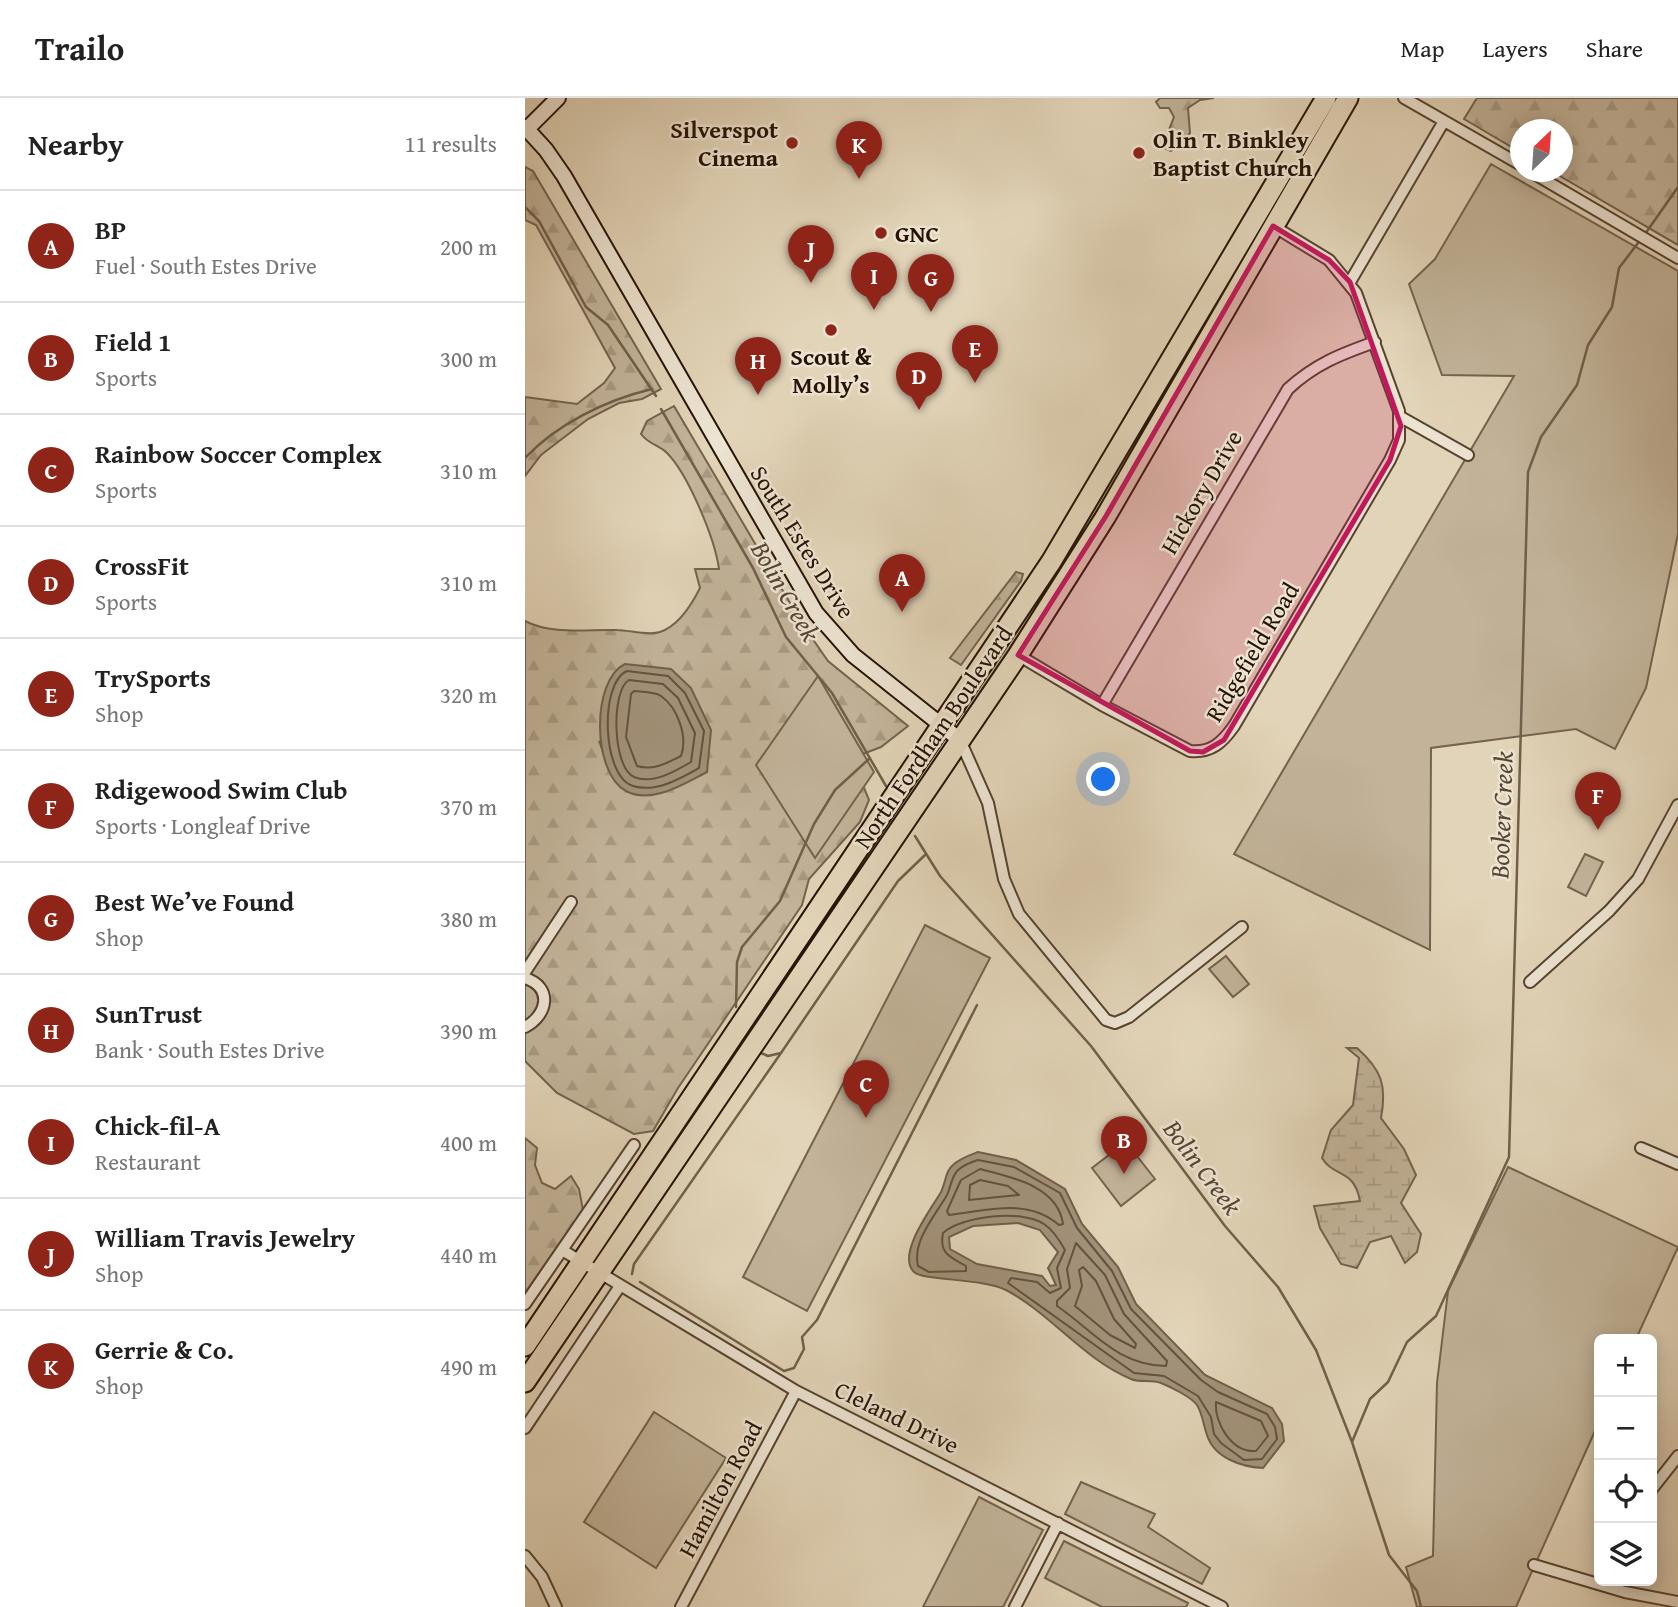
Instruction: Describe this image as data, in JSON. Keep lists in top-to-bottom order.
{
  "streets": {
    "highway": ["North Fordham Boulevard"],
    "main road": ["South Estes Drive"],
    "street": [
      "Hickory Drive",
      "Ridgefield Road",
      "Cleland Drive",
      "Hamilton Road"
    ]
  },
  "crossings": [
    ["Hickory Drive", "Ridgefield Road"],
    ["South Estes Drive", "North Fordham Boulevard"],
    ["Ridgefield Road", "North Fordham Boulevard"],
    ["North Fordham Boulevard", "Cleland Drive"],
    ["Cleland Drive", "Hamilton Road"]
  ],
  "water": ["Bolin Creek", "Booker Creek"],
  "places": [
    "Silverspot Cinema",
    "Olin T. Binkley Baptist Church",
    "GNC",
    "Scout & Molly’s"
  ],
  "north": "top right",
  "page": {
    "header": "Trailo",
    "nav": ["Map", "Layers", "Share"],
    "heading": ["Nearby", "11 results"],
    "pins": [
      "K",
      "J",
      "I",
      "G",
      "E",
      "H",
      "D",
      "A",
      "F",
      "C",
      "B"
    ],
    "list": [
      {
        "mark": "A",
        "name": "BP",
        "note": "Fuel · South Estes Drive",
        "value": "200 m"
      },
      {
        "mark": "B",
        "name": "Field 1",
        "note": "Sports",
        "value": "300 m"
      },
      {
        "mark": "C",
        "name": "Rainbow Soccer Complex",
        "note": "Sports",
        "value": "310 m"
      },
      {
        "mark": "D",
        "name": "CrossFit",
        "note": "Sports",
        "value": "310 m"
      },
      {
        "mark": "E",
        "name": "TrySports",
        "note": "Shop",
        "value": "320 m"
      },
      {
        "mark": "F",
        "name": "Rdigewood Swim Club",
        "note": "Sports · Longleaf Drive",
        "value": "370 m"
      },
      {
        "mark": "G",
        "name": "Best We’ve Found",
        "note": "Shop",
        "value": "380 m"
      },
      {
        "mark": "H",
        "name": "SunTrust",
        "note": "Bank · South Estes Drive",
        "value": "390 m"
      },
      {
        "mark": "I",
        "name": "Chick-fil-A",
        "note": "Restaurant",
        "value": "400 m"
      },
      {
        "mark": "J",
        "name": "William Travis Jewelry",
        "note": "Shop",
        "value": "440 m"
      },
      {
        "mark": "K",
        "name": "Gerrie & Co.",
        "note": "Shop",
        "value": "490 m"
      }
    ],
    "map_buttons": ["+", "−"]
  }
}
